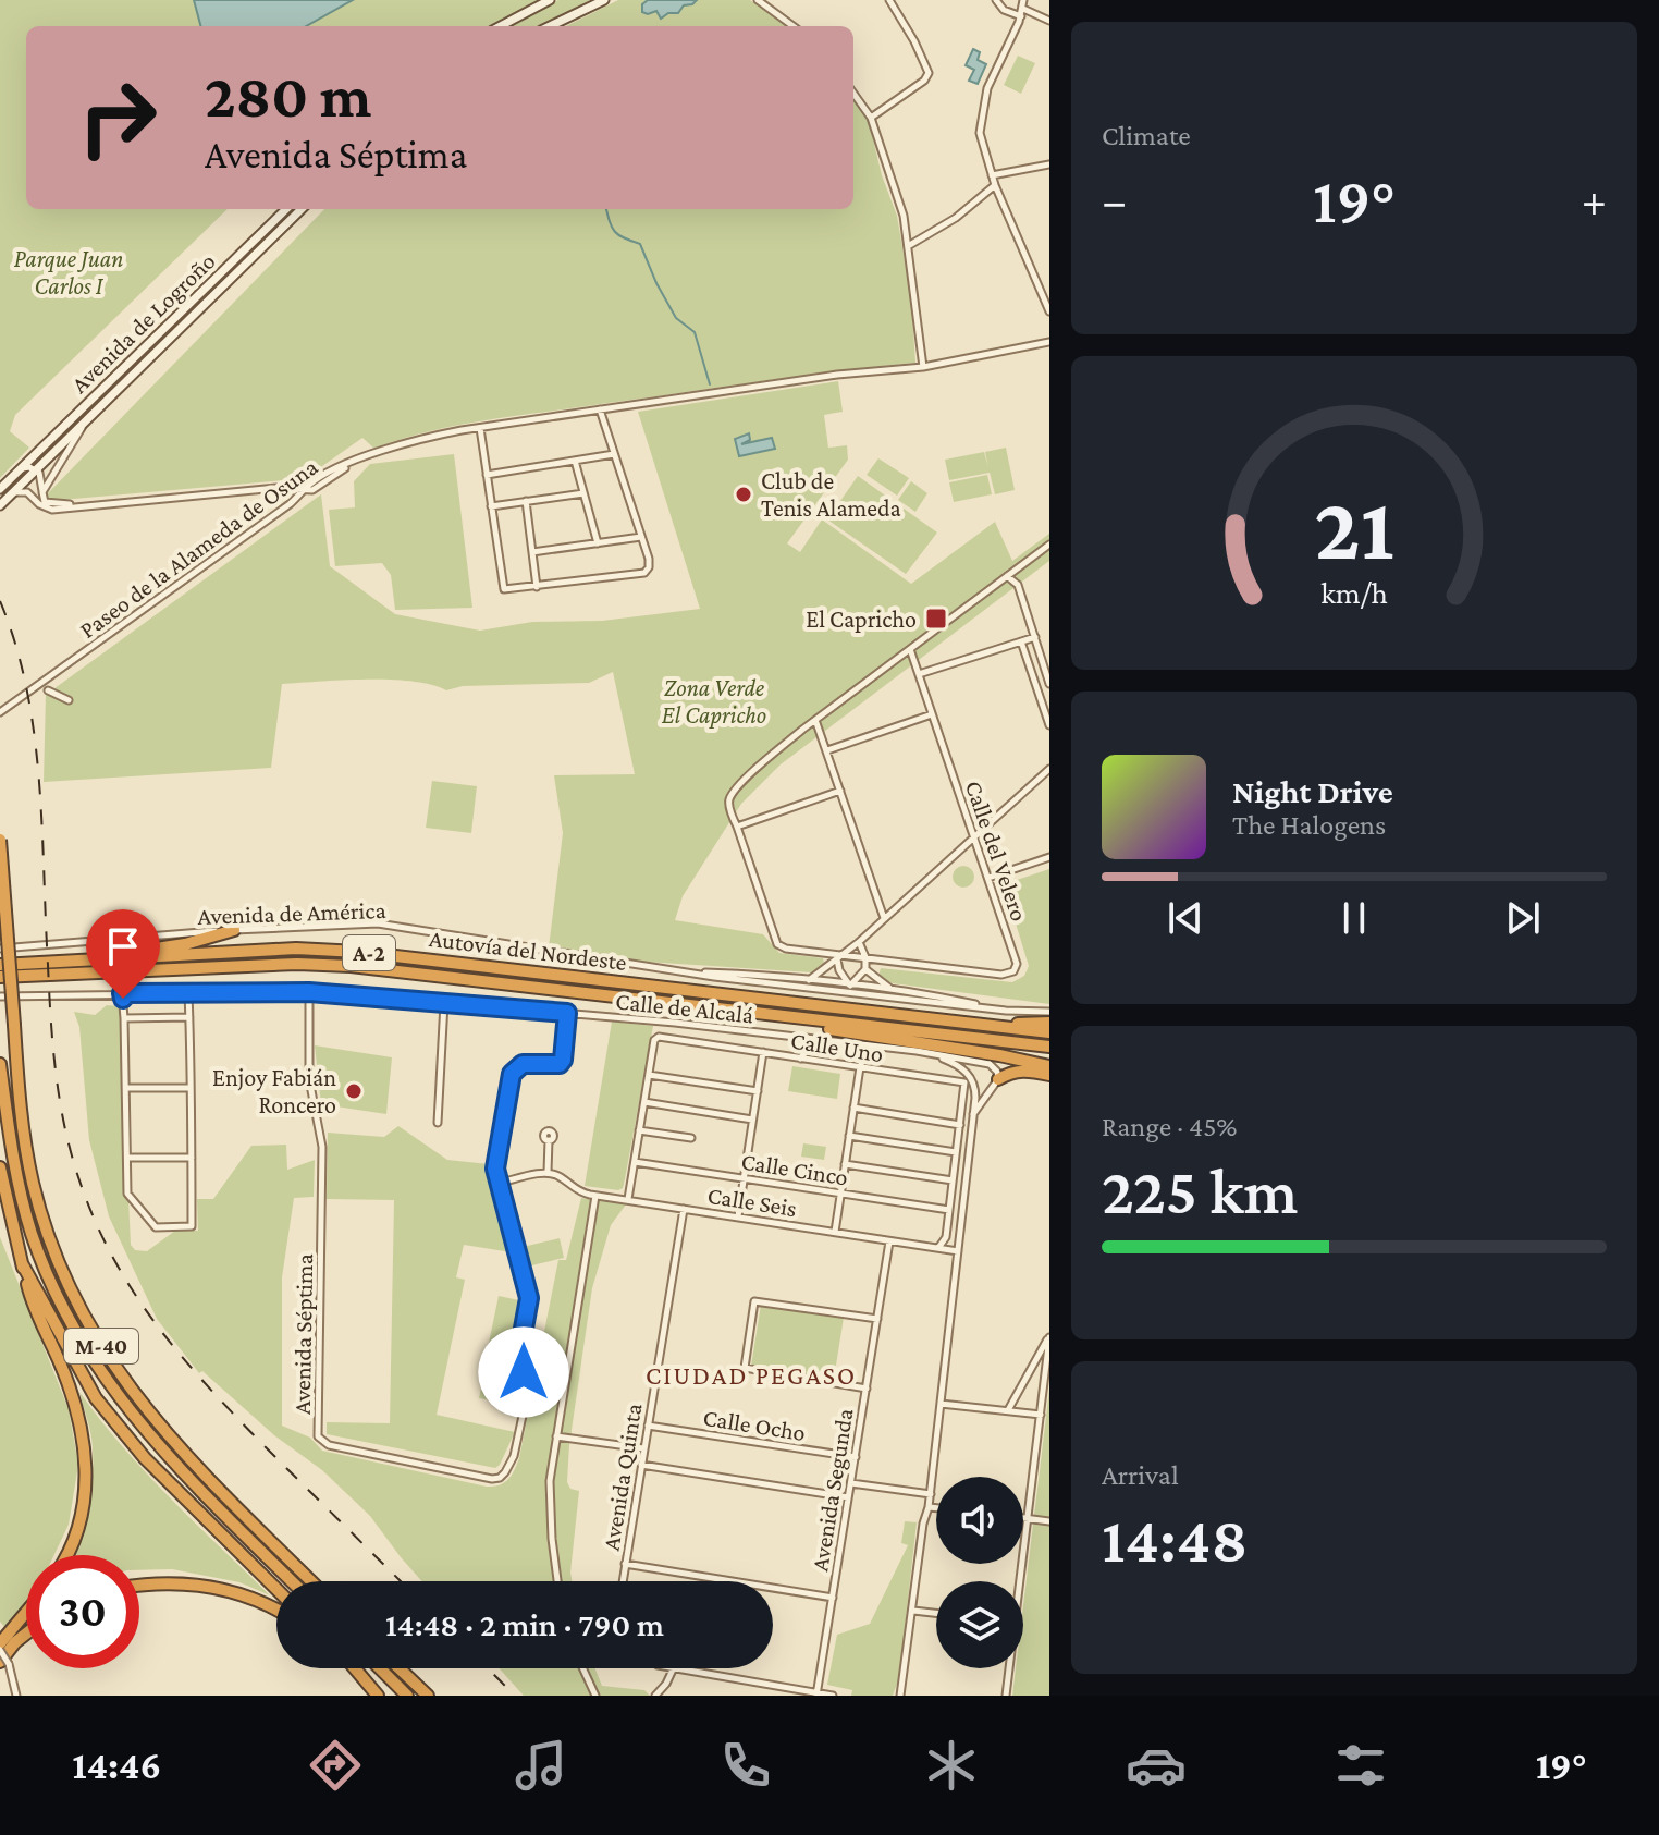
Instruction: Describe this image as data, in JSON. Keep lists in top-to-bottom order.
{
  "streets": {
    "highway": ["Autovía del Nordeste", "A-2", "M-40"],
    "main road": ["Avenida de Logroño"],
    "street": [
      "Paseo de la Alameda de Osuna",
      "Calle del Velero",
      "Avenida de América",
      "Calle de Alcalá",
      "Calle Uno",
      "Calle Cinco",
      "Calle Seis",
      "Avenida Séptima",
      "Calle Ocho",
      "Avenida Quinta",
      "Avenida Segunda"
    ]
  },
  "crossings": [
    ["Autovía del Nordeste", "M-40"],
    ["Calle de Alcalá", "Avenida Séptima"],
    ["Calle Seis", "Avenida Quinta"],
    ["Calle Seis", "Avenida Segunda"],
    ["Calle Ocho", "Avenida Quinta"],
    ["Calle Ocho", "Avenida Segunda"]
  ],
  "districts": ["CIUDAD PEGASO"],
  "parks": ["Parque Juan Carlos I", "Zona Verde El Capricho"],
  "places": {
    "other": ["Club de Tenis Alameda", "Enjoy Fabián Roncero"],
    "transit": ["El Capricho"]
  },
  "page": {
    "tile": [
      "Climate",
      ["Range · 45%", "225 km"],
      ["Arrival", "14:48"]
    ],
    "turn": ["280 m", "Avenida Séptima"],
    "heat": ["−", "19°", "+"],
    "song": ["Night Drive", "The Halogens"],
    "limit": "30",
    "trip": "14:48 · 2 min · 790 m",
    "tabs": ["14:46", "19°"],
    "gauge": ["21", "km/h"]
  }
}
